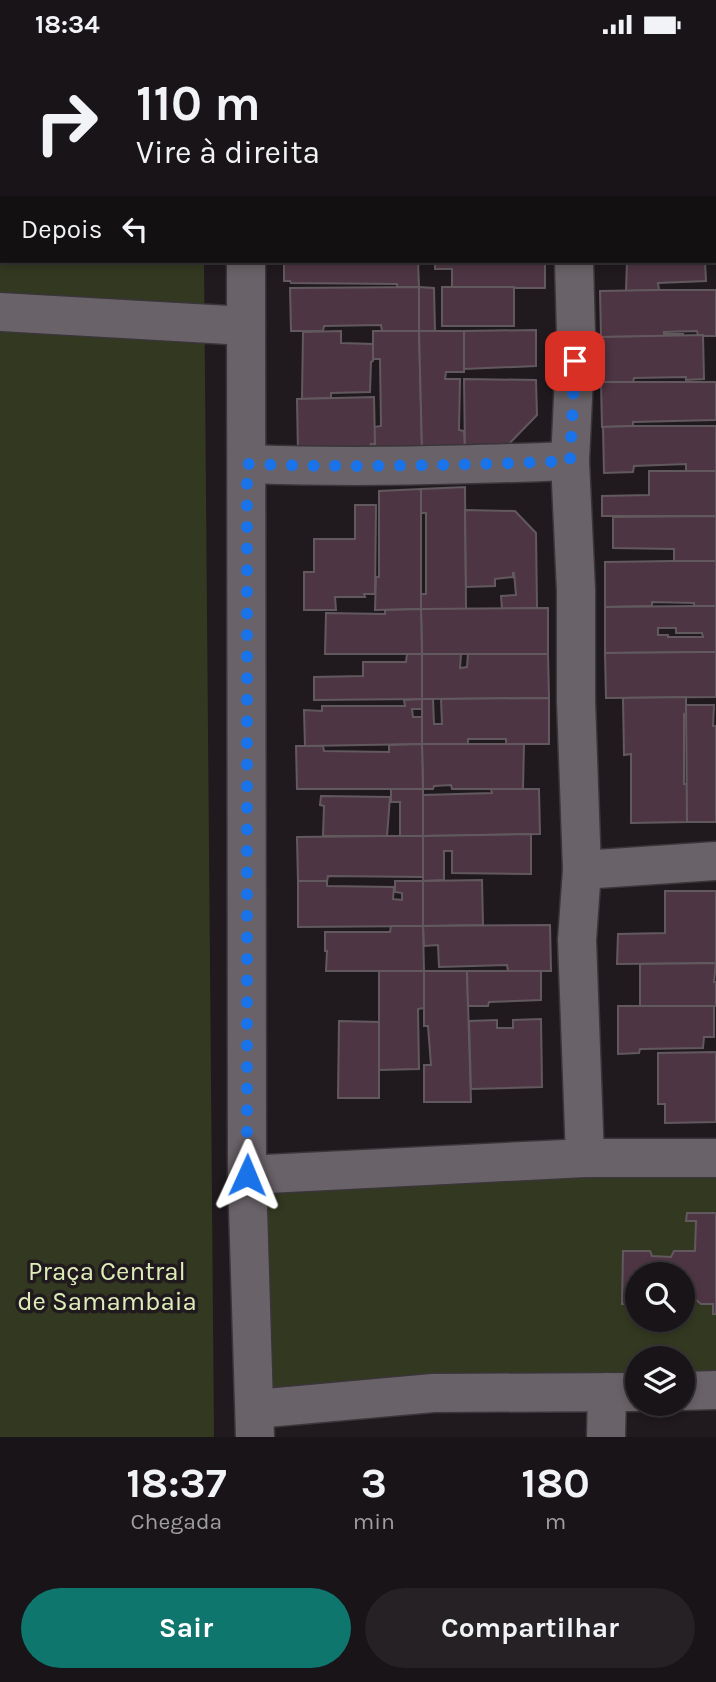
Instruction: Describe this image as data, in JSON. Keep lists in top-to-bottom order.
{
  "parks": ["Praça Central de Samambaia"],
  "page": {
    "status": "18:34",
    "turn": ["110 m", "Vire à direita"],
    "then": "Depois",
    "eta": [
      "18:37",
      "Chegada",
      "3",
      "min",
      "180",
      "m"
    ],
    "buttons": ["Sair", "Compartilhar"]
  }
}
